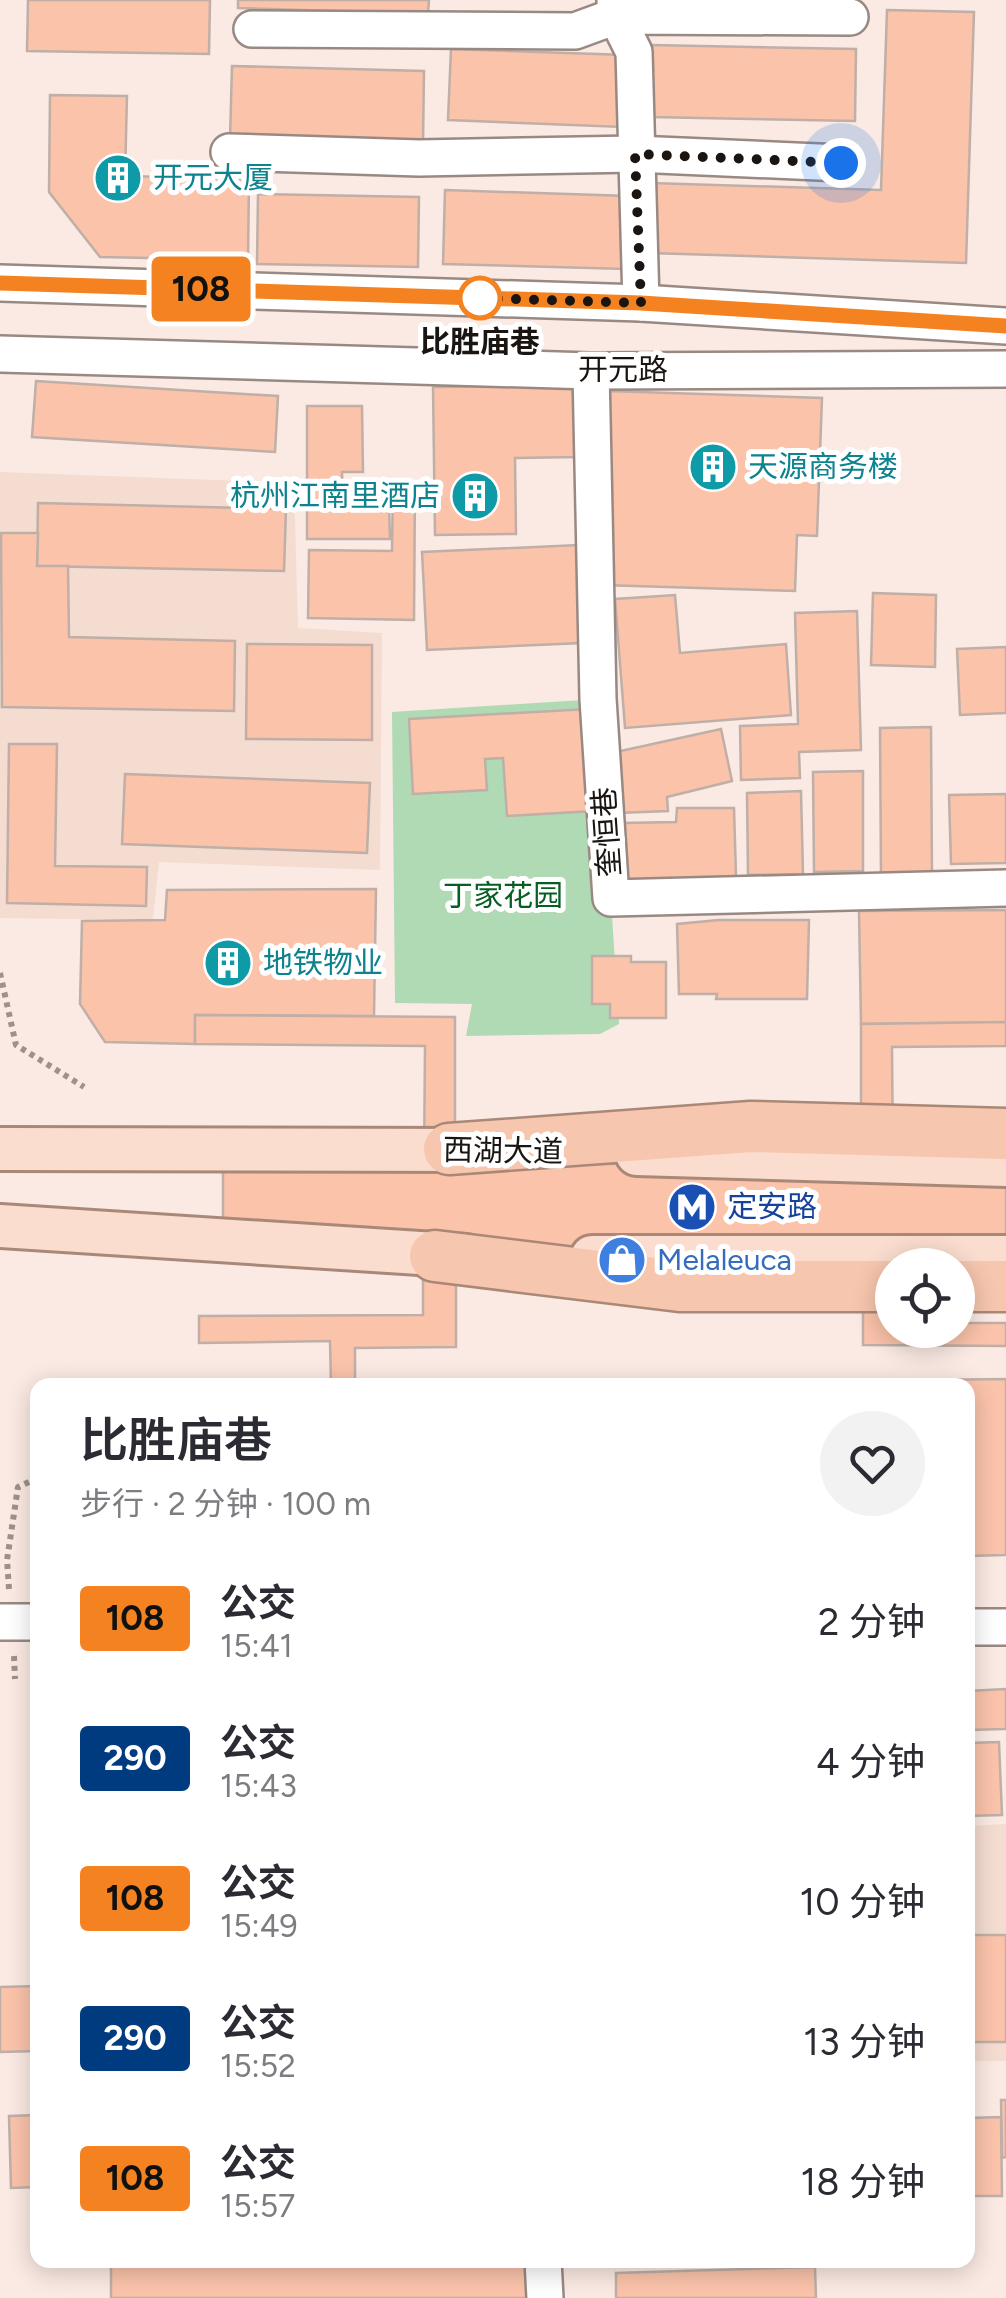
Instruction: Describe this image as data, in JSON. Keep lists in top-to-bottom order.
{
  "streets": {
    "main road": ["西湖大道"],
    "street": ["开元路", "奎恒巷"]
  },
  "crossings": [
    ["开元路", "奎恒巷"]
  ],
  "parks": ["丁家花园"],
  "places": {
    "building": [
      "开元大厦",
      "天源商务楼",
      "杭州江南里酒店",
      "地铁物业"
    ],
    "other": ["比胜庙巷"],
    "metro station": ["定安路"],
    "shop": ["Melaleuca"]
  },
  "lines": ["bus line 108"],
  "page": {
    "on_map": "108",
    "heading": ["比胜庙巷", "步行 · 2 分钟 · 100 m"],
    "list": [
      {
        "mark": "108",
        "name": "公交",
        "note": "15:41",
        "value": "2 分钟"
      },
      {
        "mark": "290",
        "name": "公交",
        "note": "15:43",
        "value": "4 分钟"
      },
      {
        "mark": "108",
        "name": "公交",
        "note": "15:49",
        "value": "10 分钟"
      },
      {
        "mark": "290",
        "name": "公交",
        "note": "15:52",
        "value": "13 分钟"
      },
      {
        "mark": "108",
        "name": "公交",
        "note": "15:57",
        "value": "18 分钟"
      }
    ]
  }
}
